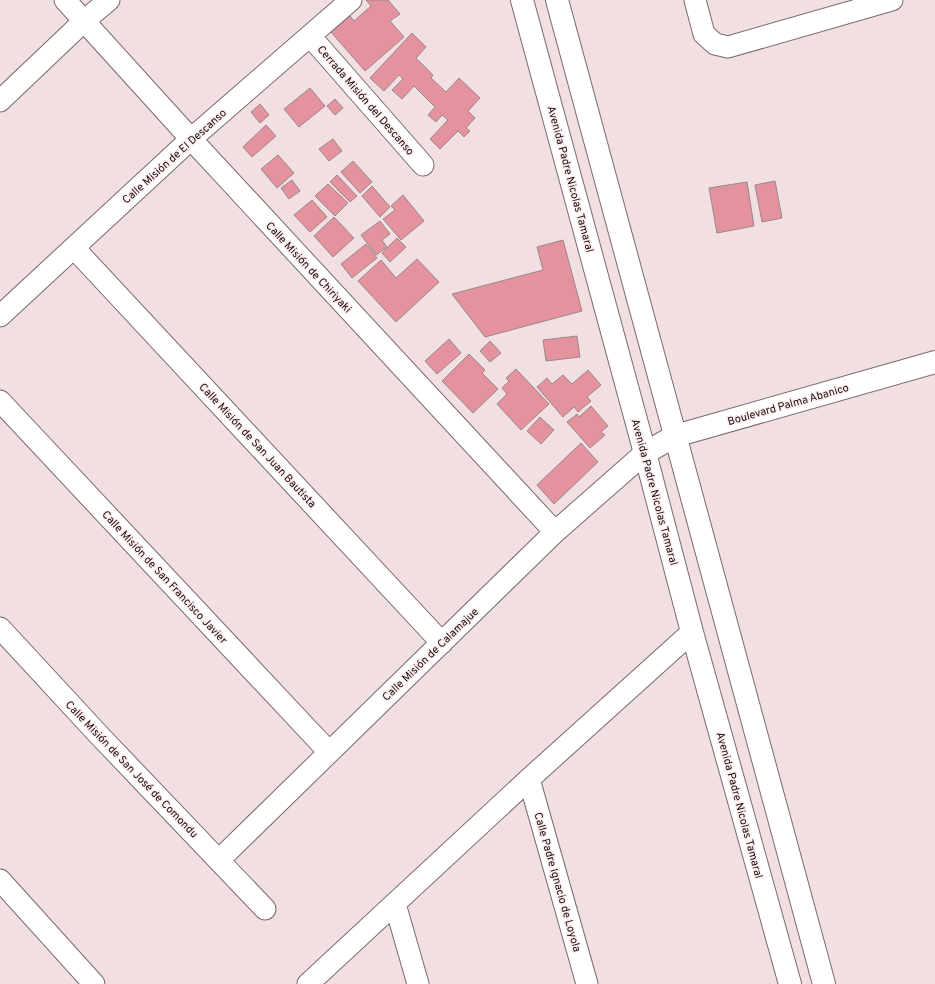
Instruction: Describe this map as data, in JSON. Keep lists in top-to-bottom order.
{
  "streets": {
    "street": [
      "Cerrada Misión del Descanso",
      "Calle Misión de El Descanso",
      "Avenida Padre Nicolas Tamaral",
      "Calle Misión de Chiriyaki",
      "Boulevard Palma Abanico",
      "Calle Misión de San Juan Bautista",
      "Calle Misión de San Francisco Javier",
      "Calle Misión de Calamajue",
      "Calle Misión de San José de Comondu",
      "Calle Padre Ignacio de Loyola"
    ]
  },
  "crossings": [
    ["Cerrada Misión del Descanso", "Calle Misión de El Descanso"],
    ["Calle Misión de El Descanso", "Calle Misión de Chiriyaki"],
    ["Calle Misión de El Descanso", "Calle Misión de San Juan Bautista"],
    ["Avenida Padre Nicolas Tamaral", "Boulevard Palma Abanico"],
    ["Avenida Padre Nicolas Tamaral", "Calle Misión de Calamajue"],
    ["Calle Misión de Chiriyaki", "Calle Misión de Calamajue"],
    ["Boulevard Palma Abanico", "Calle Misión de Calamajue"],
    ["Calle Misión de San Juan Bautista", "Calle Misión de Calamajue"],
    ["Calle Misión de San Francisco Javier", "Calle Misión de Calamajue"],
    ["Calle Misión de Calamajue", "Calle Misión de San José de Comondu"]
  ]
}
